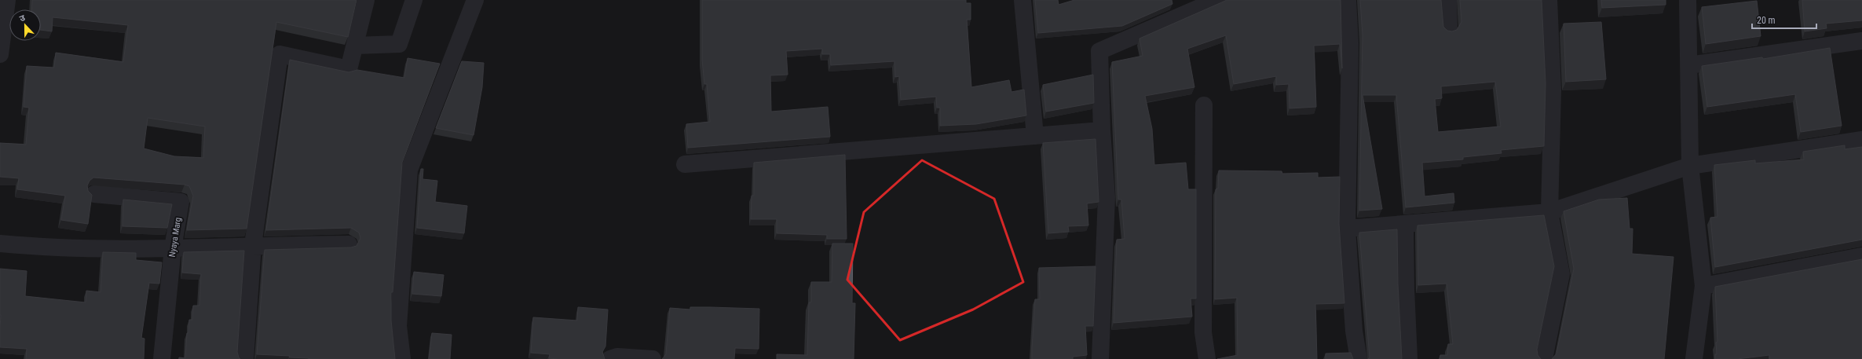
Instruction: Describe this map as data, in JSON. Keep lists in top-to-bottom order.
{
  "streets": {
    "street": ["Nyaya Marg"]
  },
  "scale_bar": "20 m",
  "north": "top"
}
